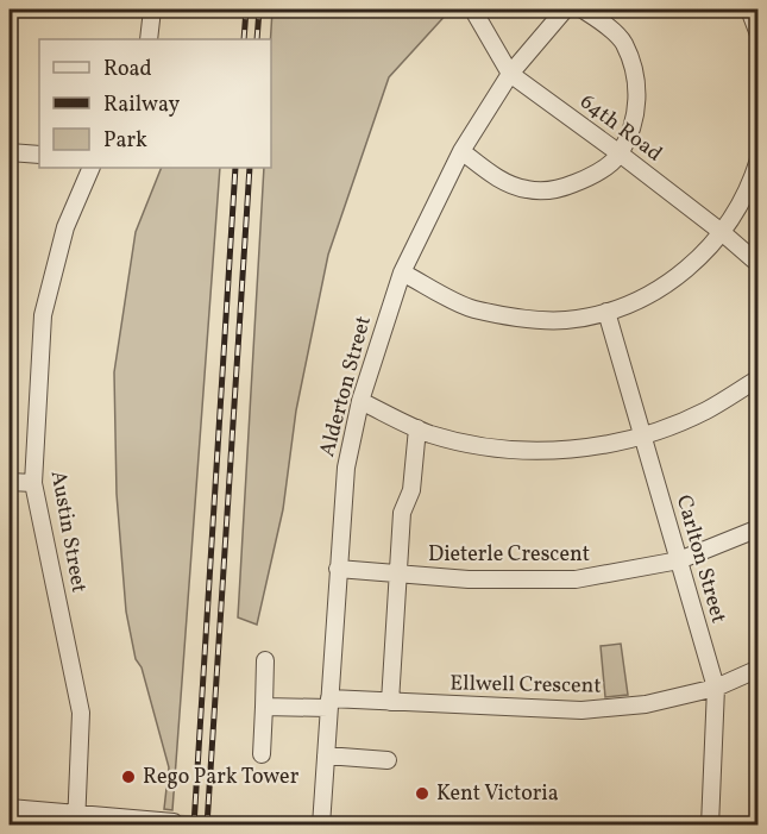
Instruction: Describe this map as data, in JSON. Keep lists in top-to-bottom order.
{
  "streets": {
    "street": [
      "64th Road",
      "Alderton Street",
      "Austin Street",
      "Dieterle Crescent",
      "Carlton Street",
      "Ellwell Crescent"
    ]
  },
  "crossings": [
    ["64th Road", "Alderton Street"],
    ["Alderton Street", "Dieterle Crescent"],
    ["Alderton Street", "Ellwell Crescent"],
    ["Dieterle Crescent", "Carlton Street"],
    ["Carlton Street", "Ellwell Crescent"]
  ],
  "places": ["Rego Park Tower", "Kent Victoria"],
  "legend": ["Road", "Railway", "Park"]
}
